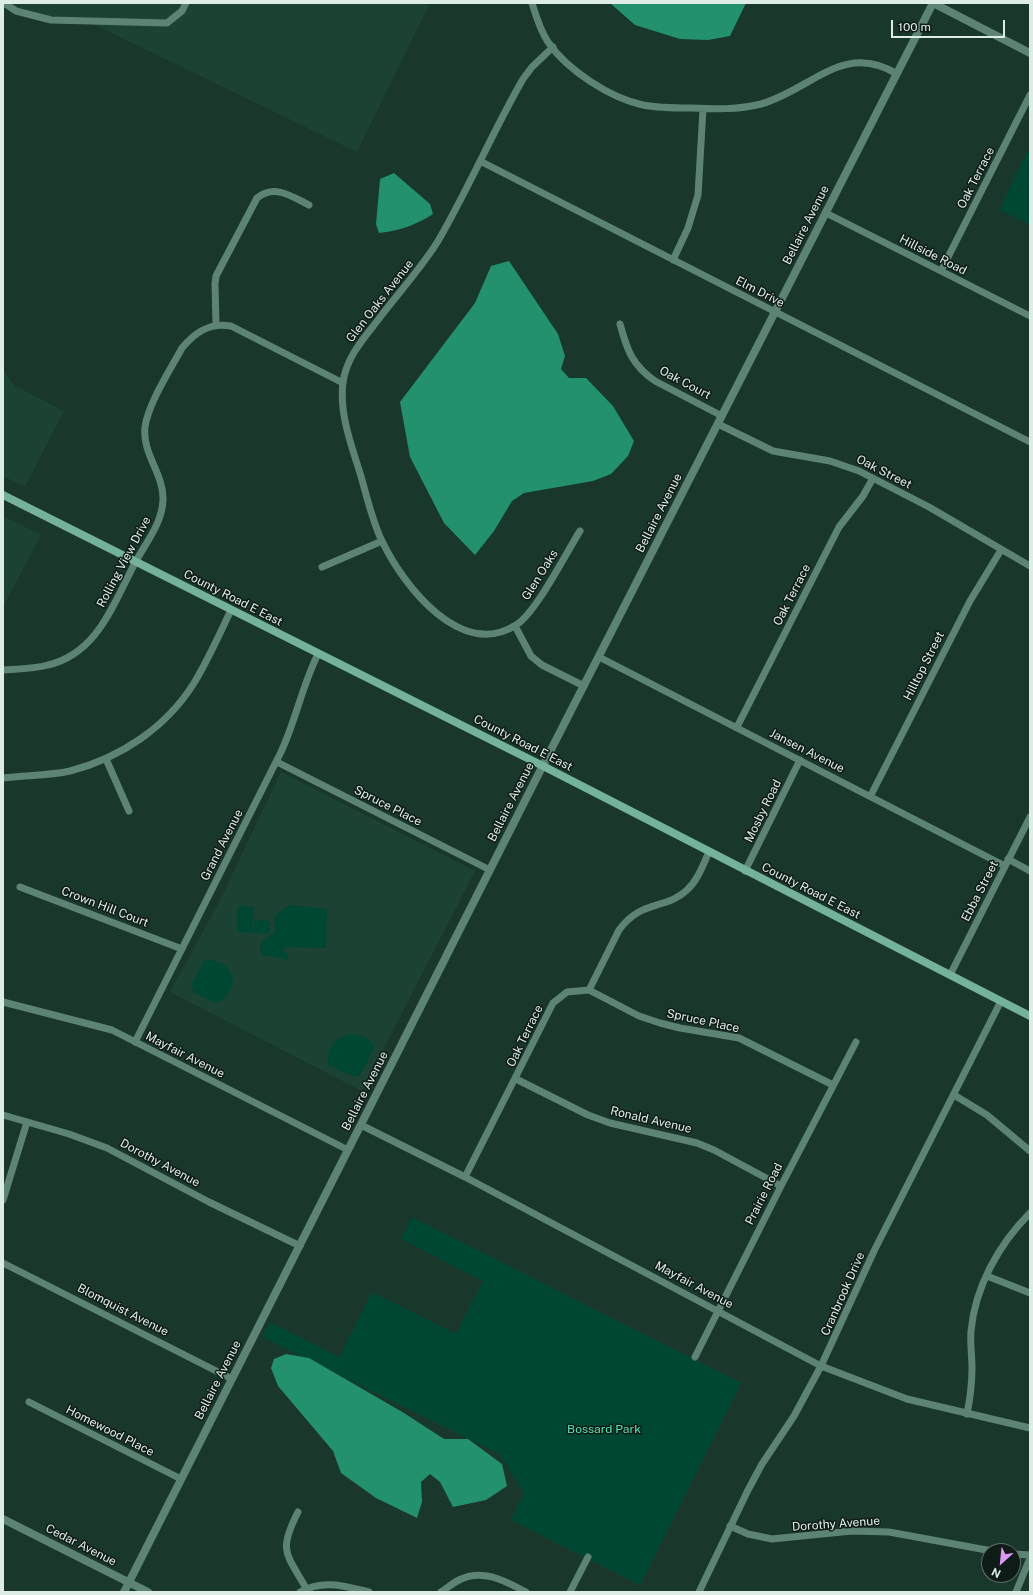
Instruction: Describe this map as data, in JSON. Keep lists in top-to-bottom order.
{
  "streets": {
    "main road": ["County Road E East"],
    "street": [
      "Oak Terrace",
      "Bellaire Avenue",
      "Hillside Road",
      "Elm Drive",
      "Glen Oaks Avenue",
      "Oak Court",
      "Oak Street",
      "Rolling View Drive",
      "Glen Oaks",
      "Hilltop Street",
      "Jansen Avenue",
      "Spruce Place",
      "Mosby Road",
      "Grand Avenue",
      "Ebba Street",
      "Crown Hill Court",
      "Mayfair Avenue",
      "Ronald Avenue",
      "Dorothy Avenue",
      "Prairie Road",
      "Cranbrook Drive",
      "Blomquist Avenue",
      "Homewood Place",
      "Cedar Avenue"
    ]
  },
  "crossings": [
    ["Oak Terrace", "Hillside Road"],
    ["Oak Terrace", "Oak Street"],
    ["Oak Terrace", "Jansen Avenue"],
    ["Oak Terrace", "Spruce Place"],
    ["Oak Terrace", "Mayfair Avenue"],
    ["Oak Terrace", "Ronald Avenue"],
    ["Bellaire Avenue", "Hillside Road"],
    ["Bellaire Avenue", "Elm Drive"],
    ["Bellaire Avenue", "Oak Court"],
    ["Bellaire Avenue", "Oak Street"],
    ["Bellaire Avenue", "County Road E East"],
    ["Bellaire Avenue", "Jansen Avenue"],
    ["Bellaire Avenue", "Spruce Place"],
    ["Bellaire Avenue", "Mayfair Avenue"],
    ["Bellaire Avenue", "Dorothy Avenue"],
    ["Bellaire Avenue", "Blomquist Avenue"],
    ["Bellaire Avenue", "Homewood Place"],
    ["Bellaire Avenue", "Cedar Avenue"],
    ["Elm Drive", "Glen Oaks Avenue"],
    ["Glen Oaks Avenue", "Glen Oaks"],
    ["Oak Street", "Hilltop Street"],
    ["Rolling View Drive", "County Road E East"],
    ["County Road E East", "Mosby Road"],
    ["County Road E East", "Grand Avenue"],
    ["County Road E East", "Ebba Street"],
    ["County Road E East", "Cranbrook Drive"],
    ["Hilltop Street", "Jansen Avenue"],
    ["Jansen Avenue", "Mosby Road"],
    ["Jansen Avenue", "Ebba Street"],
    ["Spruce Place", "Grand Avenue"],
    ["Spruce Place", "Prairie Road"],
    ["Grand Avenue", "Crown Hill Court"],
    ["Grand Avenue", "Mayfair Avenue"],
    ["Mayfair Avenue", "Prairie Road"],
    ["Mayfair Avenue", "Cranbrook Drive"],
    ["Ronald Avenue", "Prairie Road"],
    ["Dorothy Avenue", "Cranbrook Drive"]
  ],
  "parks": ["Bossard Park"],
  "scale_bar": "100 m",
  "north": "bottom left"
}
